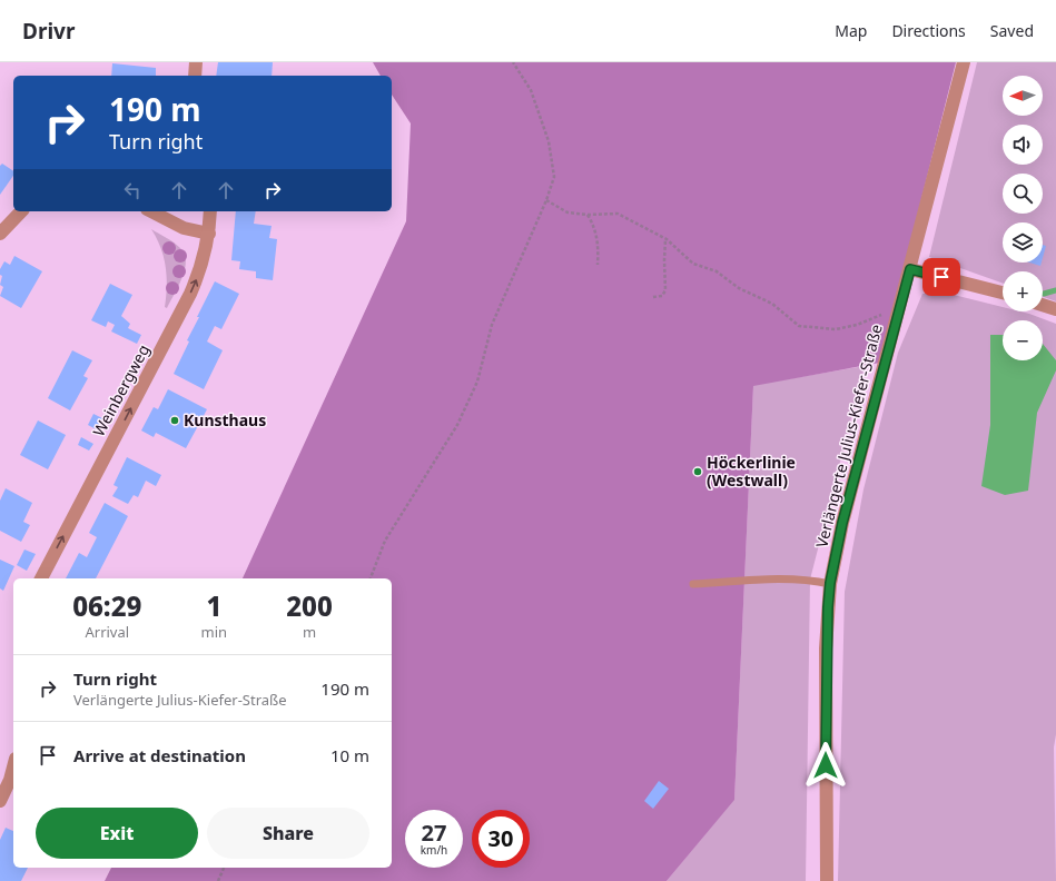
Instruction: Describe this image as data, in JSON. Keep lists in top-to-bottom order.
{
  "streets": {
    "street": ["Weinbergweg", "Verlängerte Julius-Kiefer-Straße"]
  },
  "one_way": ["Weinbergweg"],
  "places": ["Kunsthaus", "Höckerlinie (Westwall)"],
  "north": "left",
  "page": {
    "header": "Drivr",
    "nav": ["Map", "Directions", "Saved"],
    "map_buttons": ["+", "−"],
    "turn": ["190 m", "Turn right"],
    "eta": [
      "06:29",
      "Arrival",
      "1",
      "min",
      "200",
      "m"
    ],
    "list": [
      {
        "name": "Turn right",
        "note": "Verlängerte Julius-Kiefer-Straße",
        "value": "190 m"
      },
      {
        "name": "Arrive at destination",
        "value": "10 m"
      }
    ],
    "buttons": ["Exit", "Share"],
    "speed": "27 km/h",
    "limit": "30"
  }
}
